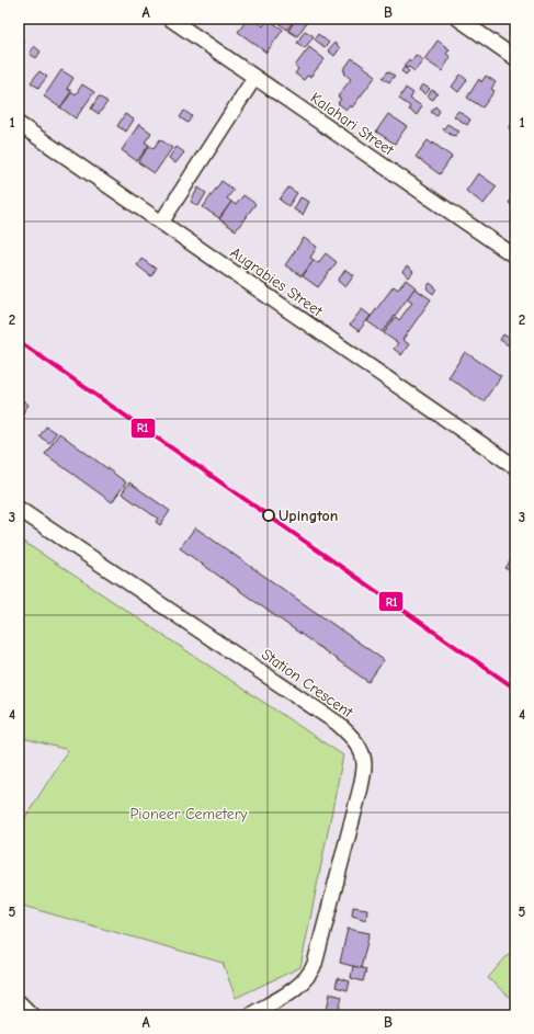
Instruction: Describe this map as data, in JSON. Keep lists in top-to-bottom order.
{
  "streets": {
    "street": ["Kalahari Street", "Augrabies Street", "Station Crescent"]
  },
  "parks": ["Pioneer Cemetery"],
  "places": ["Upington"],
  "lines": ["transit line R1"],
  "grid": {
    "columns": ["A", "B"],
    "rows": [
      "1",
      "2",
      "3",
      "4",
      "5"
    ]
  }
}
